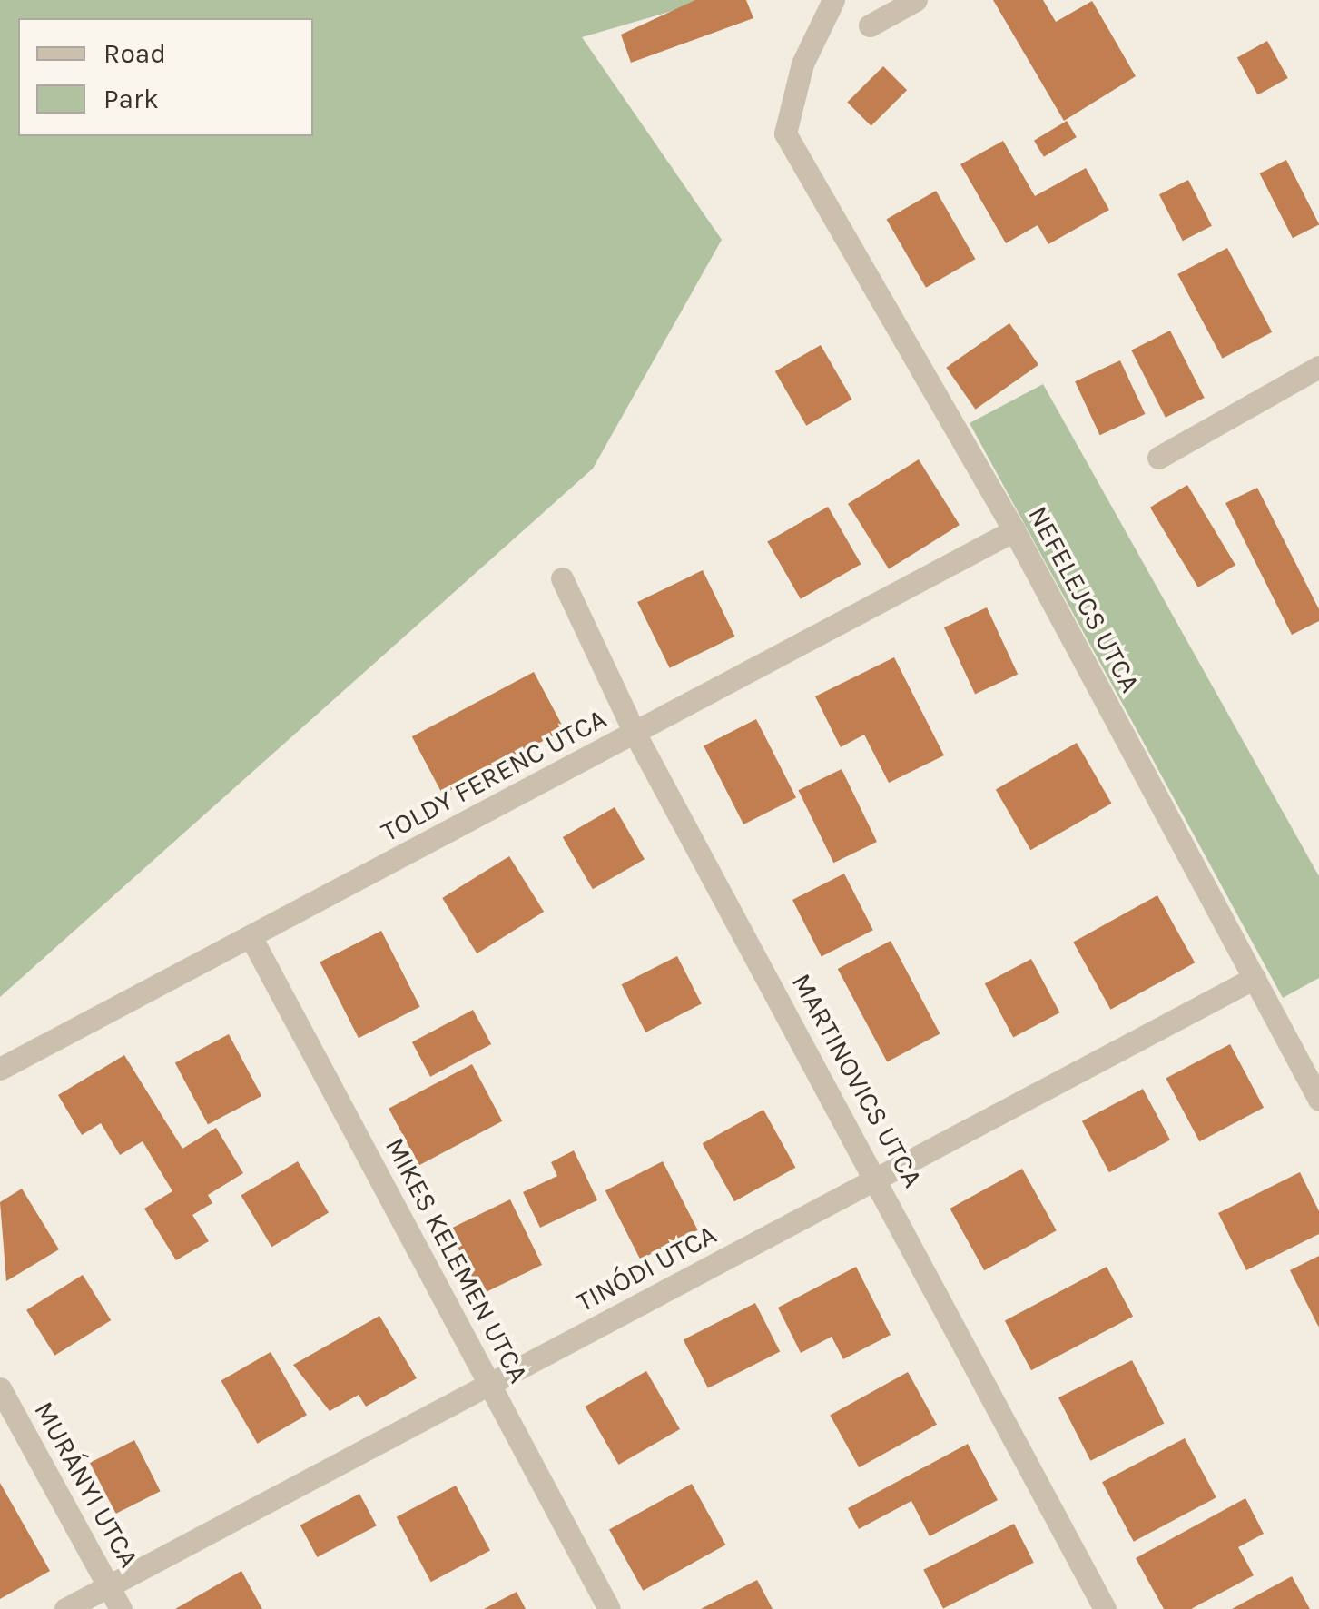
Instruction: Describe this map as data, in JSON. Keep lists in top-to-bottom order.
{
  "streets": {
    "street": [
      "NEFELEJCS UTCA",
      "TOLDY FERENC UTCA",
      "MARTINOVICS UTCA",
      "MIKES KELEMEN UTCA",
      "TINÓDI UTCA",
      "MURÁNYI UTCA"
    ]
  },
  "crossings": [
    ["NEFELEJCS UTCA", "TOLDY FERENC UTCA"],
    ["NEFELEJCS UTCA", "TINÓDI UTCA"],
    ["TOLDY FERENC UTCA", "MARTINOVICS UTCA"],
    ["TOLDY FERENC UTCA", "MIKES KELEMEN UTCA"],
    ["MARTINOVICS UTCA", "TINÓDI UTCA"],
    ["MIKES KELEMEN UTCA", "TINÓDI UTCA"],
    ["TINÓDI UTCA", "MURÁNYI UTCA"]
  ],
  "legend": ["Road", "Park"]
}
